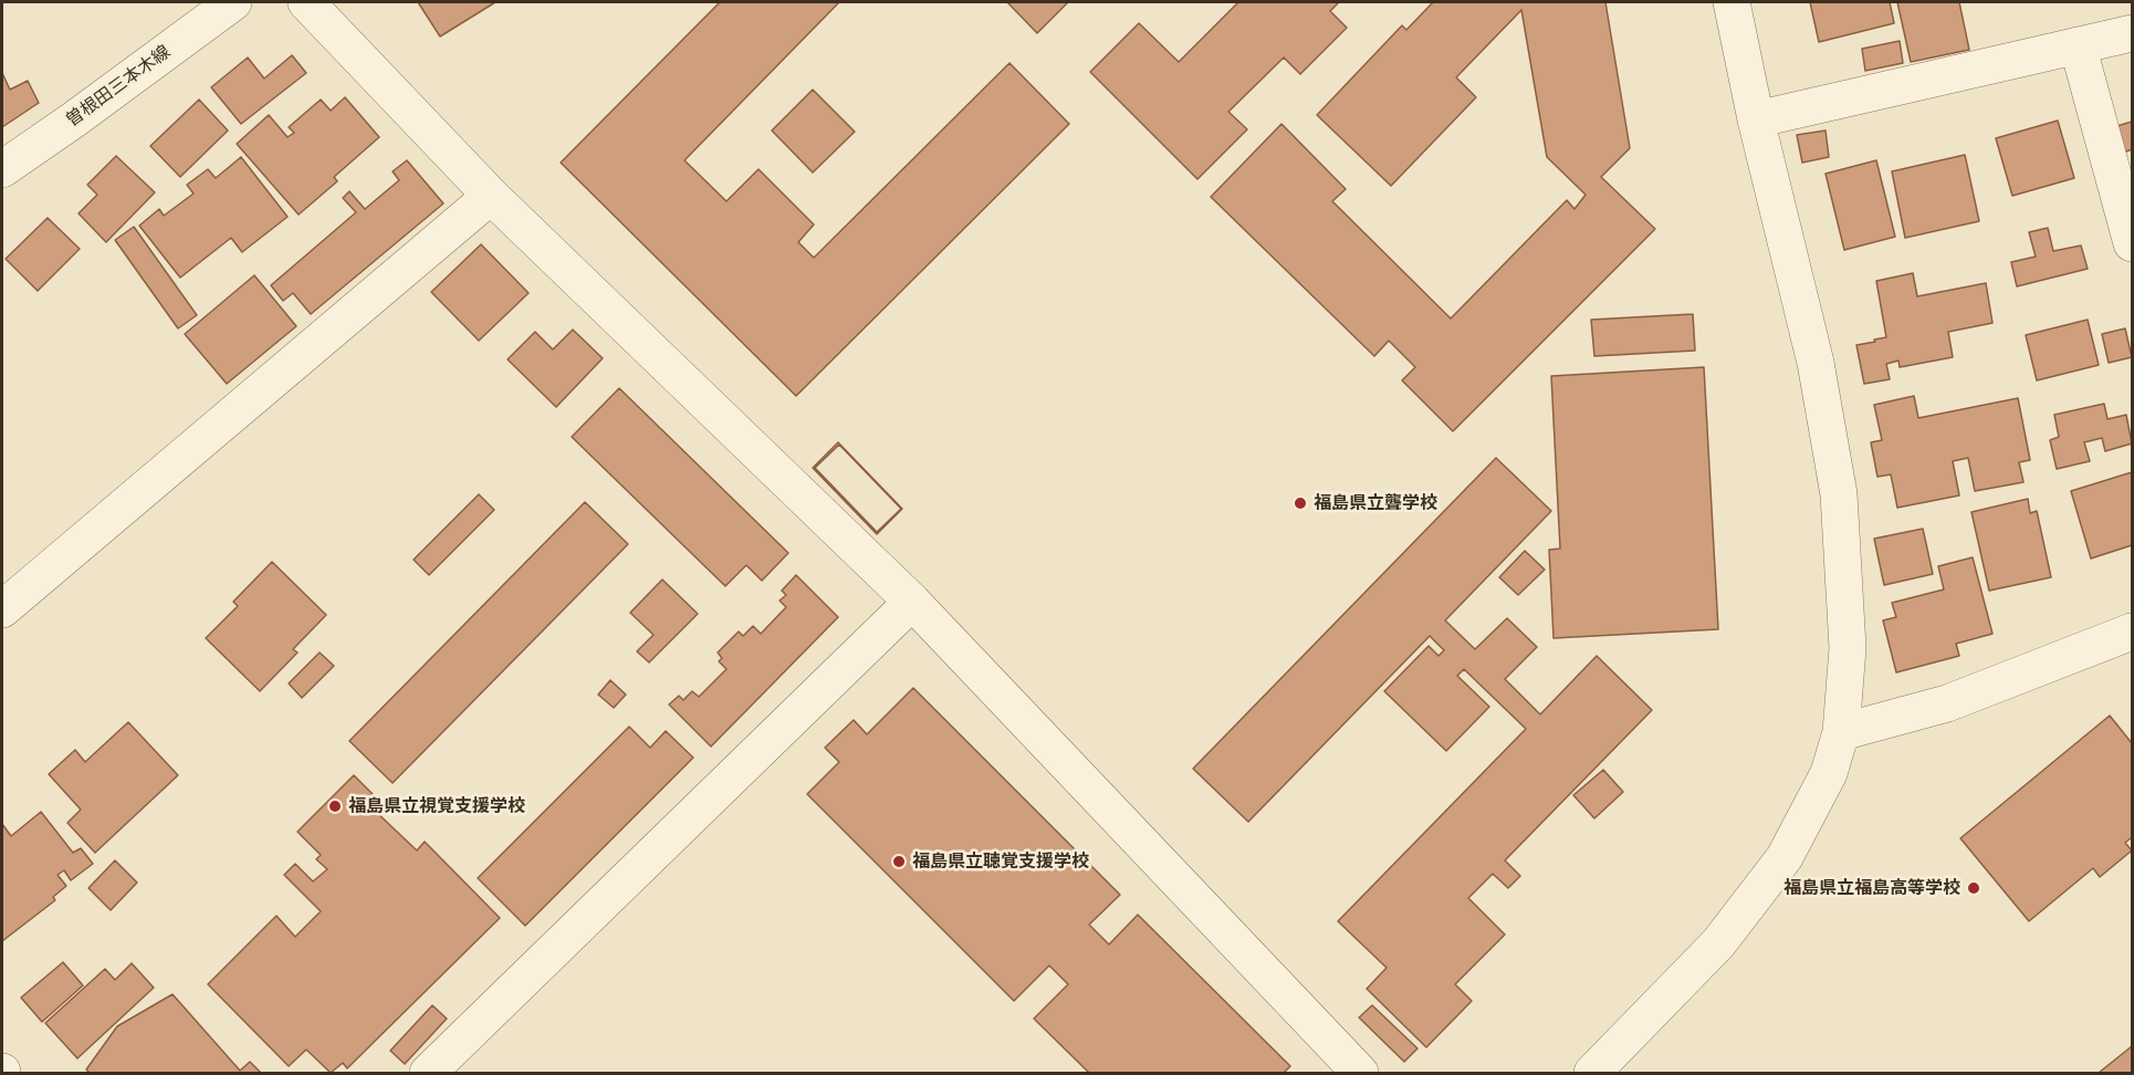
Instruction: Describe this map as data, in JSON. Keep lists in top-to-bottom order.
{
  "streets": {
    "street": ["曽根田三本木線"]
  },
  "places": [
    "福島県立聾学校",
    "福島県立視覚支援学校",
    "福島県立聴覚支援学校",
    "福島県立福島高等学校"
  ]
}
